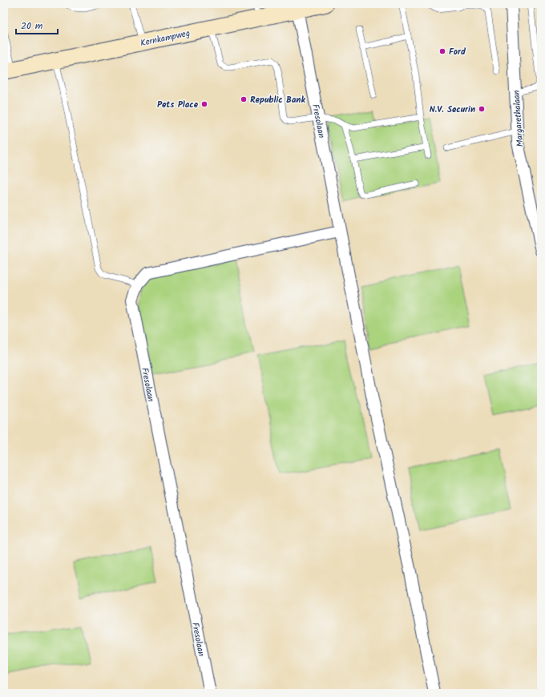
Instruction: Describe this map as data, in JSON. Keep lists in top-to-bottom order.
{
  "streets": {
    "street": ["Kernkampweg", "Margarethalaan", "Fresolaan"]
  },
  "crossings": [
    ["Kernkampweg", "Fresolaan"]
  ],
  "places": [
    "Ford",
    "Republic Bank",
    "Pets Place",
    "N.V. Securin"
  ],
  "scale_bar": "20 m"
}
